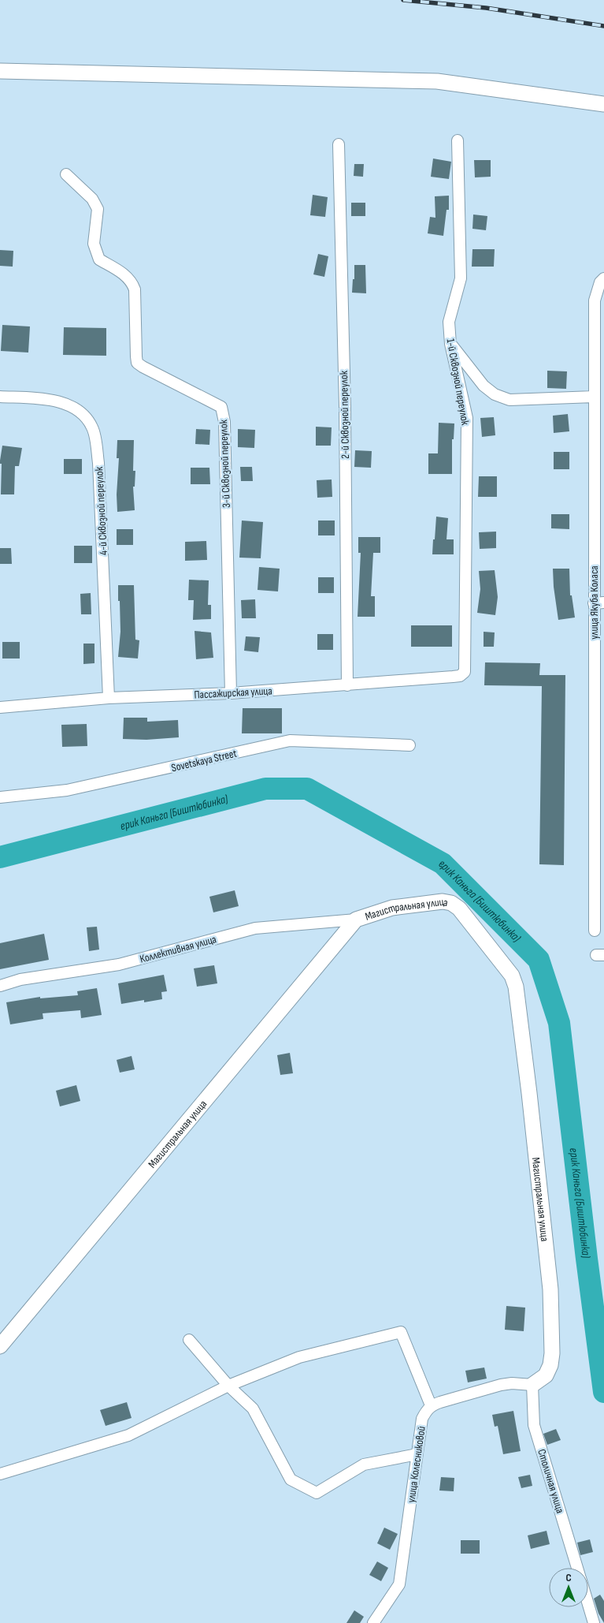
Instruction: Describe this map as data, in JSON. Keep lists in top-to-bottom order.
{
  "streets": {
    "street": [
      "1-й Сквозной переулок",
      "2-й Сквозной переулок",
      "3-й Сквозной переулок",
      "4-й Сквозной переулок",
      "улица Якуба Коласа",
      "Пассажирская улица",
      "Sovetskaya Street",
      "Магистральная улица",
      "Коллективная улица",
      "улица Колесниковой",
      "Столичная улица"
    ]
  },
  "crossings": [
    ["1-й Сквозной переулок", "Пассажирская улица"],
    ["2-й Сквозной переулок", "Пассажирская улица"],
    ["3-й Сквозной переулок", "Пассажирская улица"],
    ["4-й Сквозной переулок", "Пассажирская улица"],
    ["Магистральная улица", "Коллективная улица"],
    ["Магистральная улица", "Столичная улица"]
  ],
  "water": ["ерик Каньга (Биштюбинка)"],
  "north": "top"
}
